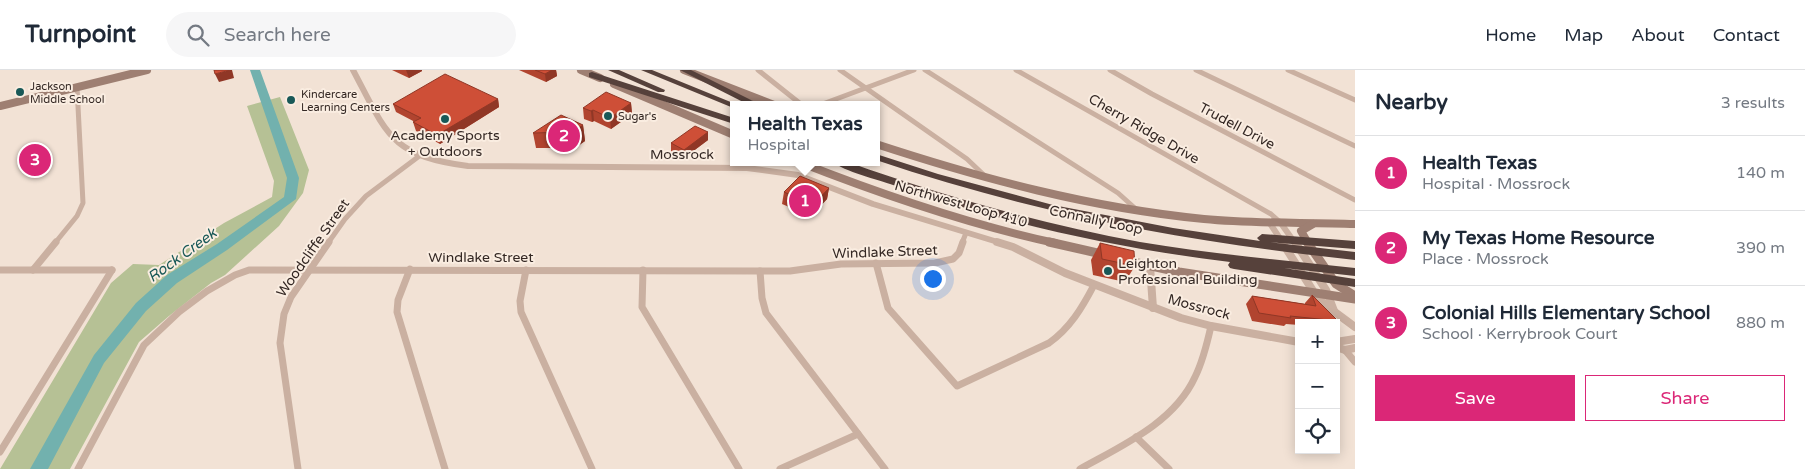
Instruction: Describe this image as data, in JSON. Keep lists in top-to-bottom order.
{
  "streets": {
    "highway": ["Connally Loop"],
    "main road": ["Northwest Loop 410"],
    "street": [
      "Trudell Drive",
      "Cherry Ridge Drive",
      "Mossrock",
      "Woodcliffe Street",
      "Windlake Street"
    ]
  },
  "crossings": [
    ["Cherry Ridge Drive", "Northwest Loop 410"],
    ["Mossrock", "Woodcliffe Street"],
    ["Mossrock", "Windlake Street"],
    ["Woodcliffe Street", "Windlake Street"]
  ],
  "water": ["Rock Creek"],
  "places": [
    "Jackson Middle School",
    "Kindercare Learning Centers",
    "Sugar's",
    "Academy Sports + Outdoors",
    "Leighton Professional Building"
  ],
  "page": {
    "header": "Turnpoint",
    "search": "Search here",
    "nav": [
      "Home",
      "Map",
      "About",
      "Contact"
    ],
    "heading": ["Nearby", "3 results"],
    "popup": ["Health Texas", "Hospital"],
    "pins": ["2", "3", "1"],
    "list": [
      {
        "mark": "1",
        "name": "Health Texas",
        "note": "Hospital · Mossrock",
        "value": "140 m"
      },
      {
        "mark": "2",
        "name": "My Texas Home Resource",
        "note": "Place · Mossrock",
        "value": "390 m"
      },
      {
        "mark": "3",
        "name": "Colonial Hills Elementary School",
        "note": "School · Kerrybrook Court",
        "value": "880 m"
      }
    ],
    "map_buttons": ["+", "−"],
    "buttons": ["Save", "Share"]
  }
}
